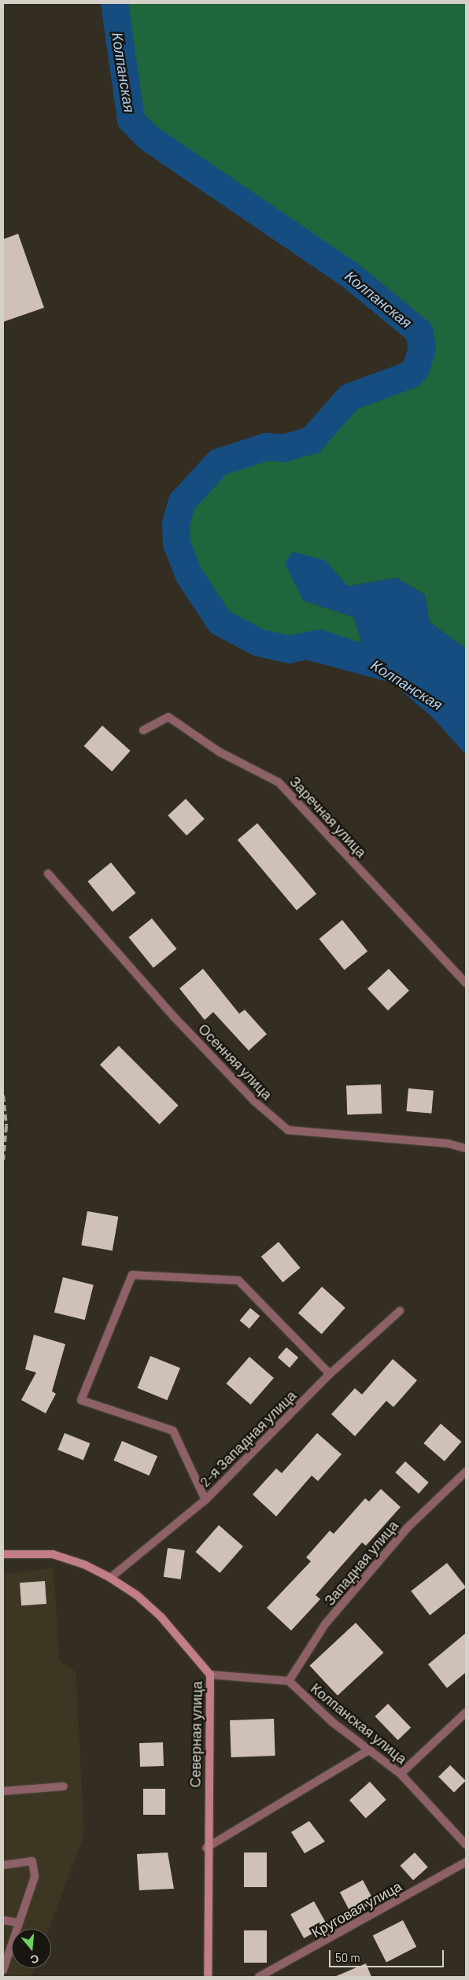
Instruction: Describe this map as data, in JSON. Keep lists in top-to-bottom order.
{
  "streets": {
    "street": [
      "Заречная улица",
      "Осенняя улица",
      "2-я Западная улица",
      "Западная улица",
      "Колпанская улица",
      "Северная улица",
      "Круговая улица"
    ]
  },
  "crossings": [
    ["2-я Западная улица", "Северная улица"],
    ["Западная улица", "Колпанская улица"]
  ],
  "water": ["Колпанская"],
  "scale_bar": "50 m",
  "north": "bottom"
}
